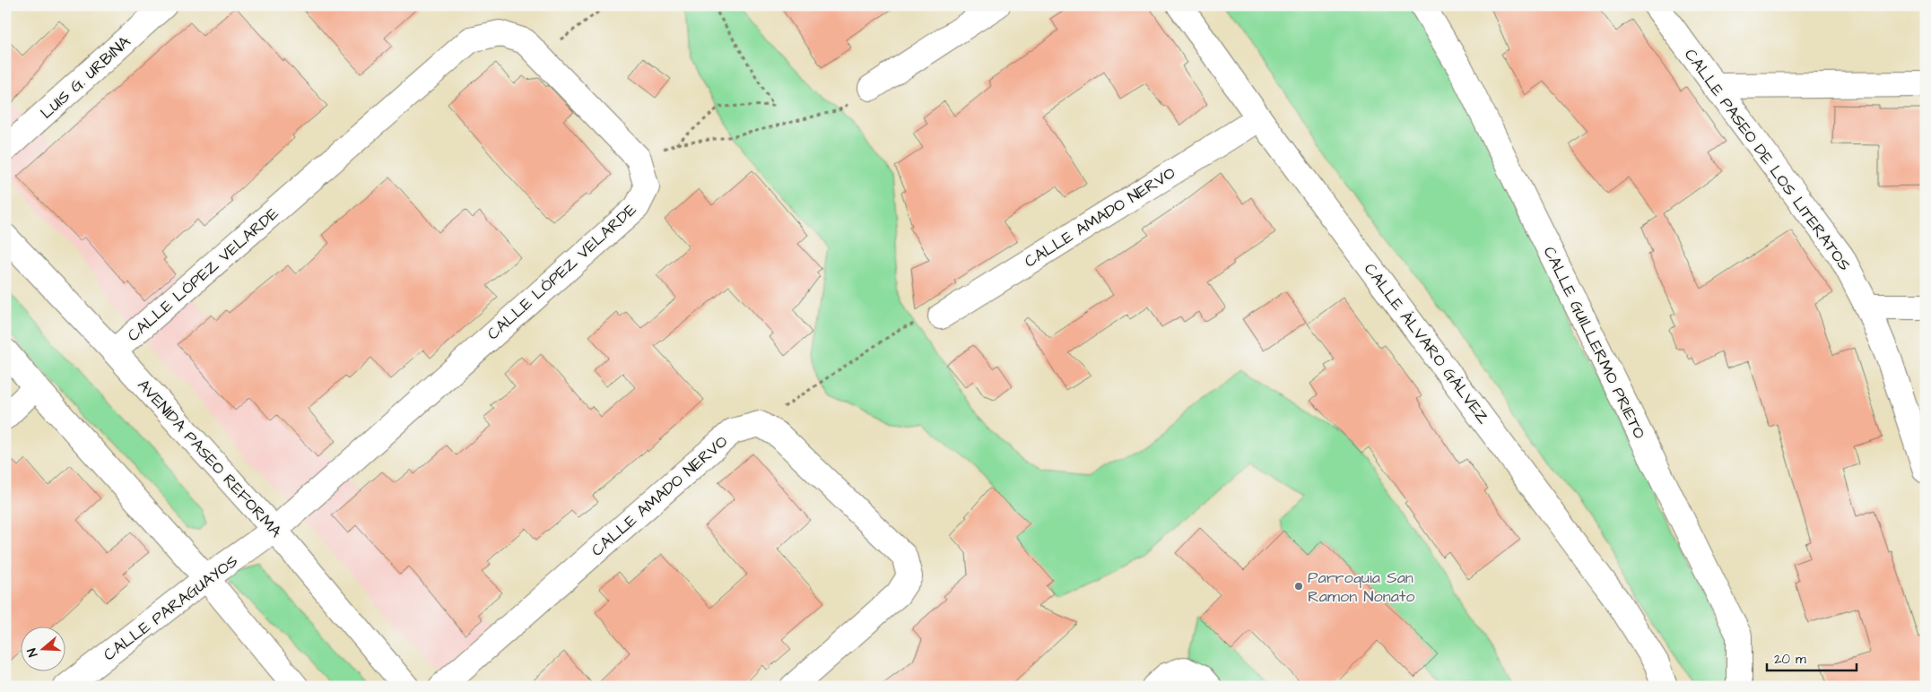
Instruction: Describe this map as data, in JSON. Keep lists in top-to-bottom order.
{
  "streets": {
    "street": [
      "LUIS G. URBINA",
      "CALLE PASEO DE LOS LITERATOS",
      "CALLE AMADO NERVO",
      "CALLE LÓPEZ VELARDE",
      "CALLE GUILLERMO PRIETO",
      "CALLE ÁLVARO GÁLVEZ",
      "AVENIDA PASEO REFORMA",
      "CALLE PARAGUAYOS"
    ]
  },
  "crossings": [
    ["CALLE AMADO NERVO", "CALLE ÁLVARO GÁLVEZ"],
    ["CALLE LÓPEZ VELARDE", "AVENIDA PASEO REFORMA"],
    ["CALLE LÓPEZ VELARDE", "CALLE PARAGUAYOS"],
    ["AVENIDA PASEO REFORMA", "CALLE PARAGUAYOS"]
  ],
  "places": ["Parroquia San Ramon Nonato"],
  "scale_bar": "20 m",
  "north": "left"
}
